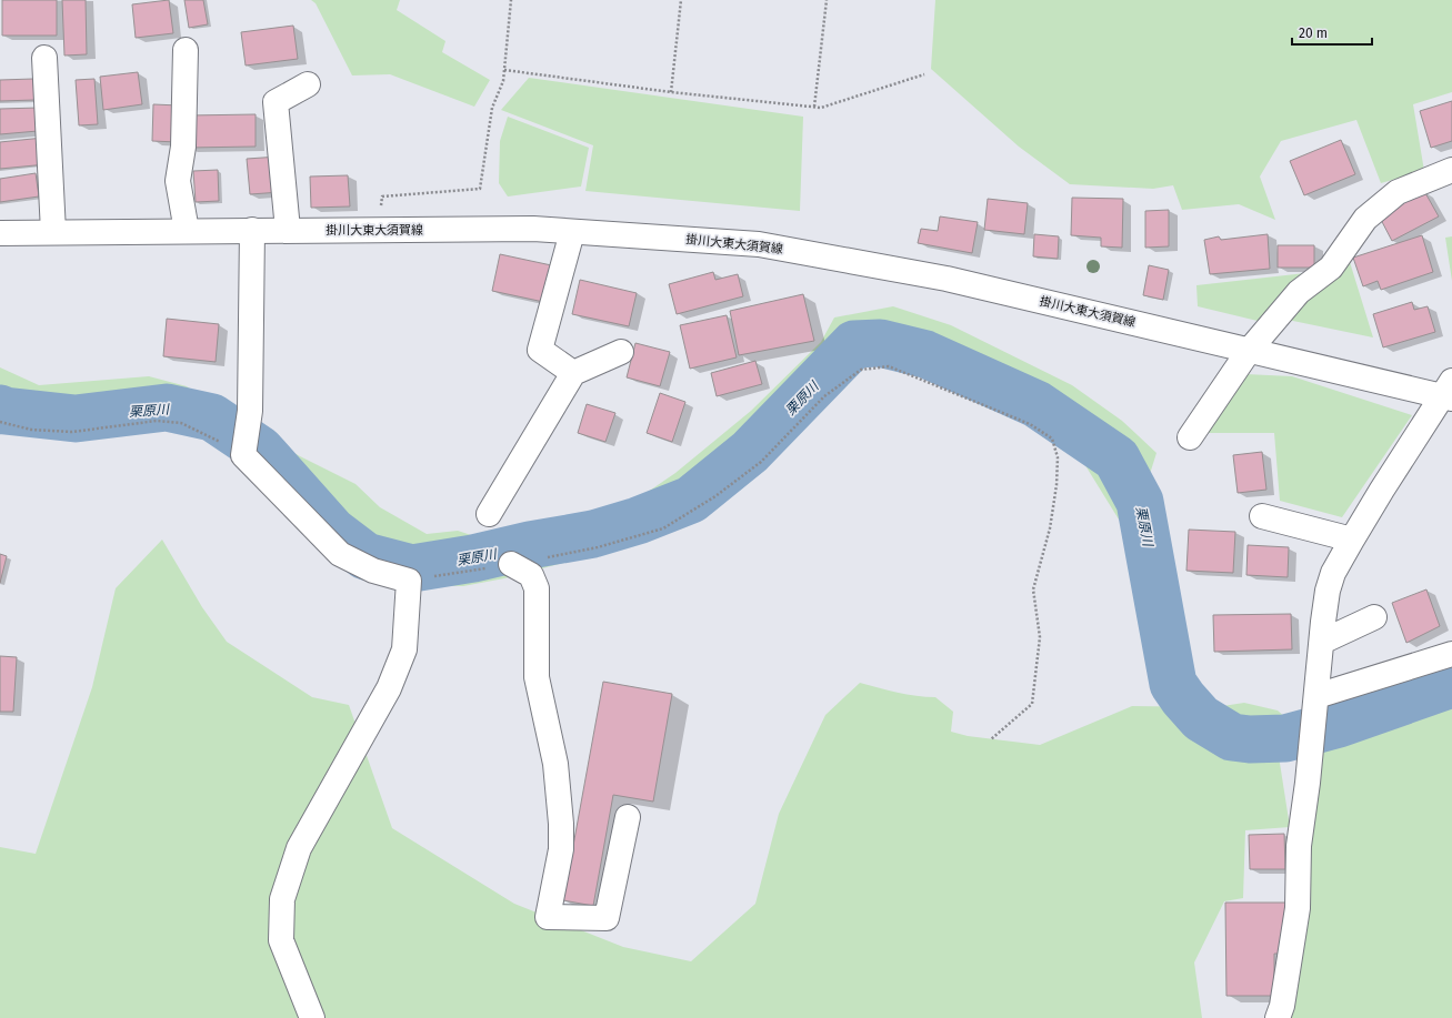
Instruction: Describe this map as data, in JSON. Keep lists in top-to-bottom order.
{
  "streets": {
    "street": ["掛川大東大須賀線"]
  },
  "water": ["栗原川"],
  "scale_bar": "20 m"
}
